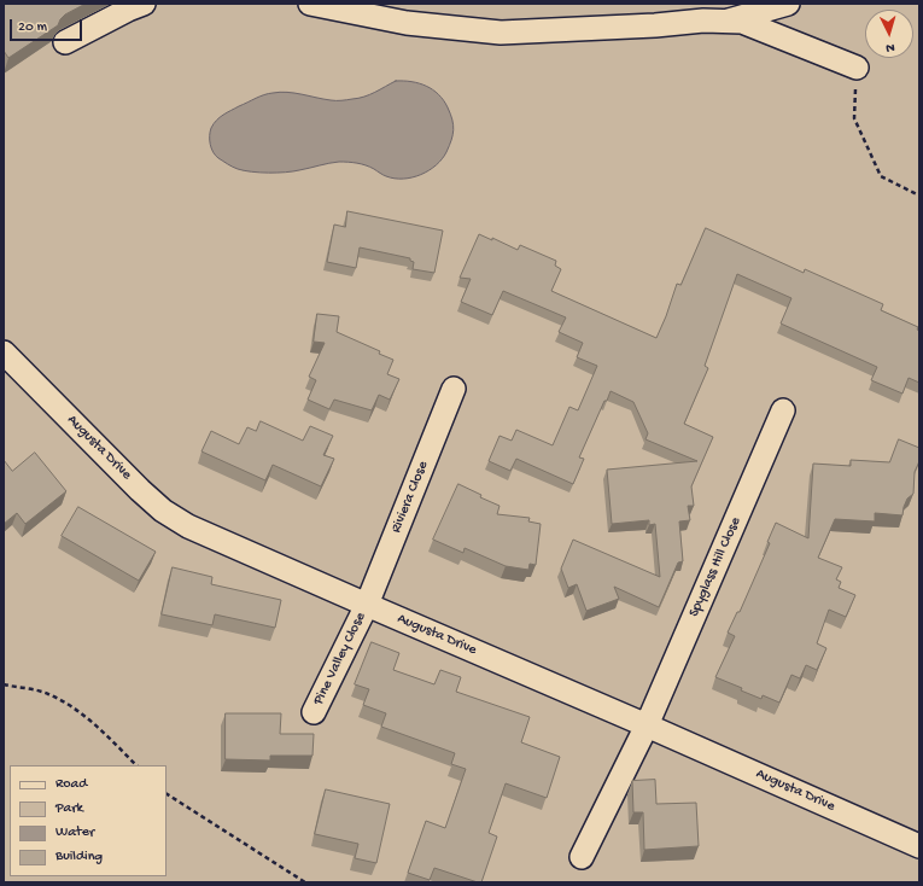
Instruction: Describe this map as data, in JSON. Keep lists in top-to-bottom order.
{
  "streets": {
    "street": [
      "Augusta Drive",
      "Riviera Close",
      "Spyglass Hill Close",
      "Pine Valley Close"
    ]
  },
  "crossings": [
    ["Augusta Drive", "Riviera Close"],
    ["Augusta Drive", "Spyglass Hill Close"],
    ["Augusta Drive", "Pine Valley Close"],
    ["Riviera Close", "Pine Valley Close"]
  ],
  "legend": [
    "Road",
    "Park",
    "Water",
    "Building"
  ],
  "scale_bar": "20 m",
  "north": "bottom"
}
